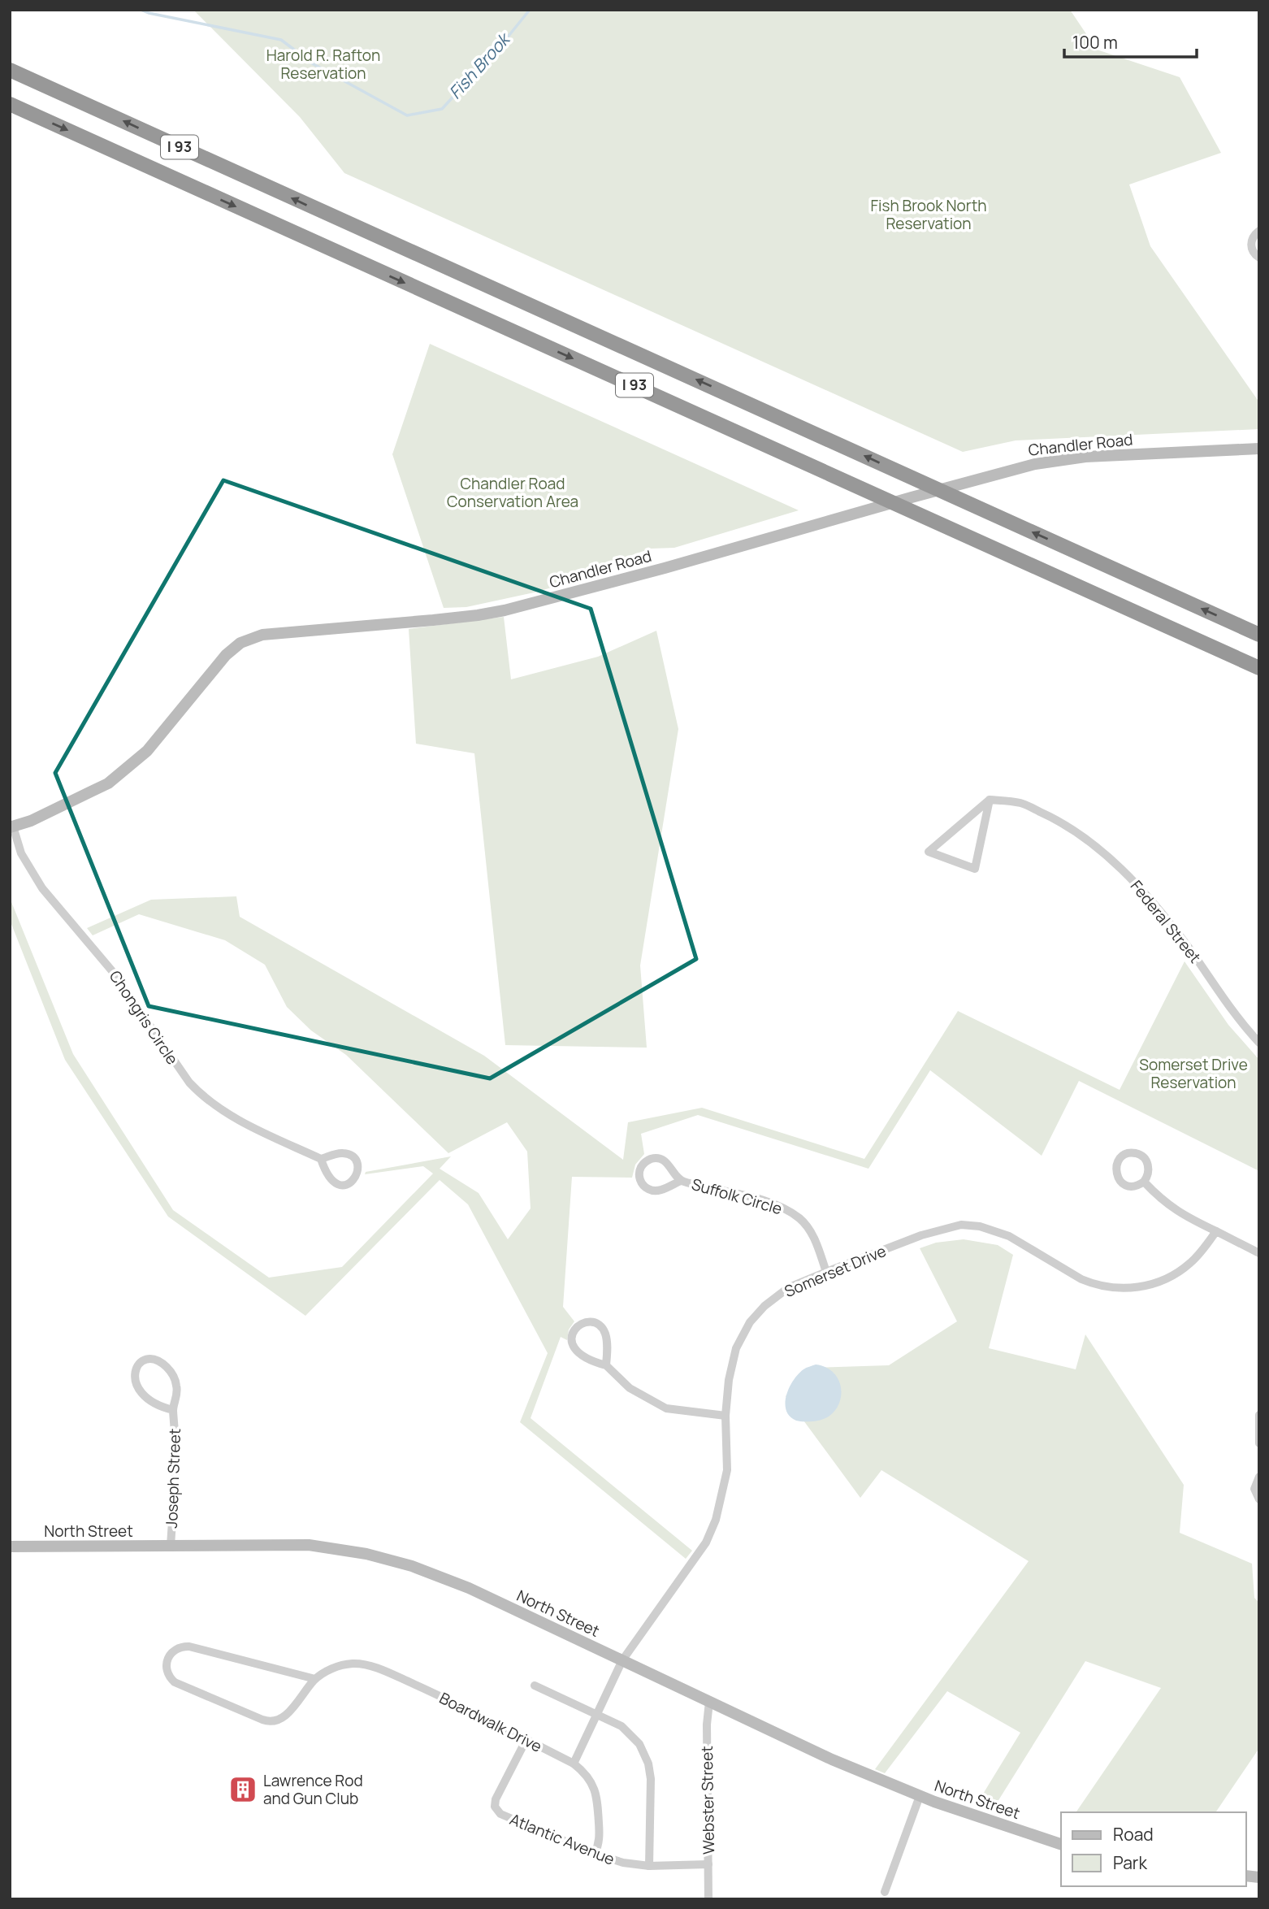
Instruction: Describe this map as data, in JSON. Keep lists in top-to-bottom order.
{
  "streets": {
    "highway": ["I 93"],
    "street": [
      "Chandler Road",
      "Federal Street",
      "Chongris Circle",
      "Suffolk Circle",
      "Somerset Drive",
      "Joseph Street",
      "North Street",
      "Boardwalk Drive",
      "Webster Street",
      "Atlantic Avenue"
    ]
  },
  "crossings": [
    ["Chandler Road", "Chongris Circle"],
    ["Suffolk Circle", "Somerset Drive"],
    ["Somerset Drive", "North Street"],
    ["Somerset Drive", "Boardwalk Drive"],
    ["Joseph Street", "North Street"],
    ["North Street", "Webster Street"],
    ["Boardwalk Drive", "Atlantic Avenue"],
    ["Webster Street", "Atlantic Avenue"]
  ],
  "water": ["Fish Brook"],
  "parks": [
    "Harold R. Rafton Reservation",
    "Fish Brook North Reservation",
    "Chandler Road Conservation Area",
    "Somerset Drive Reservation"
  ],
  "places": {
    "building": ["Lawrence Rod and Gun Club"]
  },
  "legend": ["Road", "Park"],
  "scale_bar": "100 m"
}
